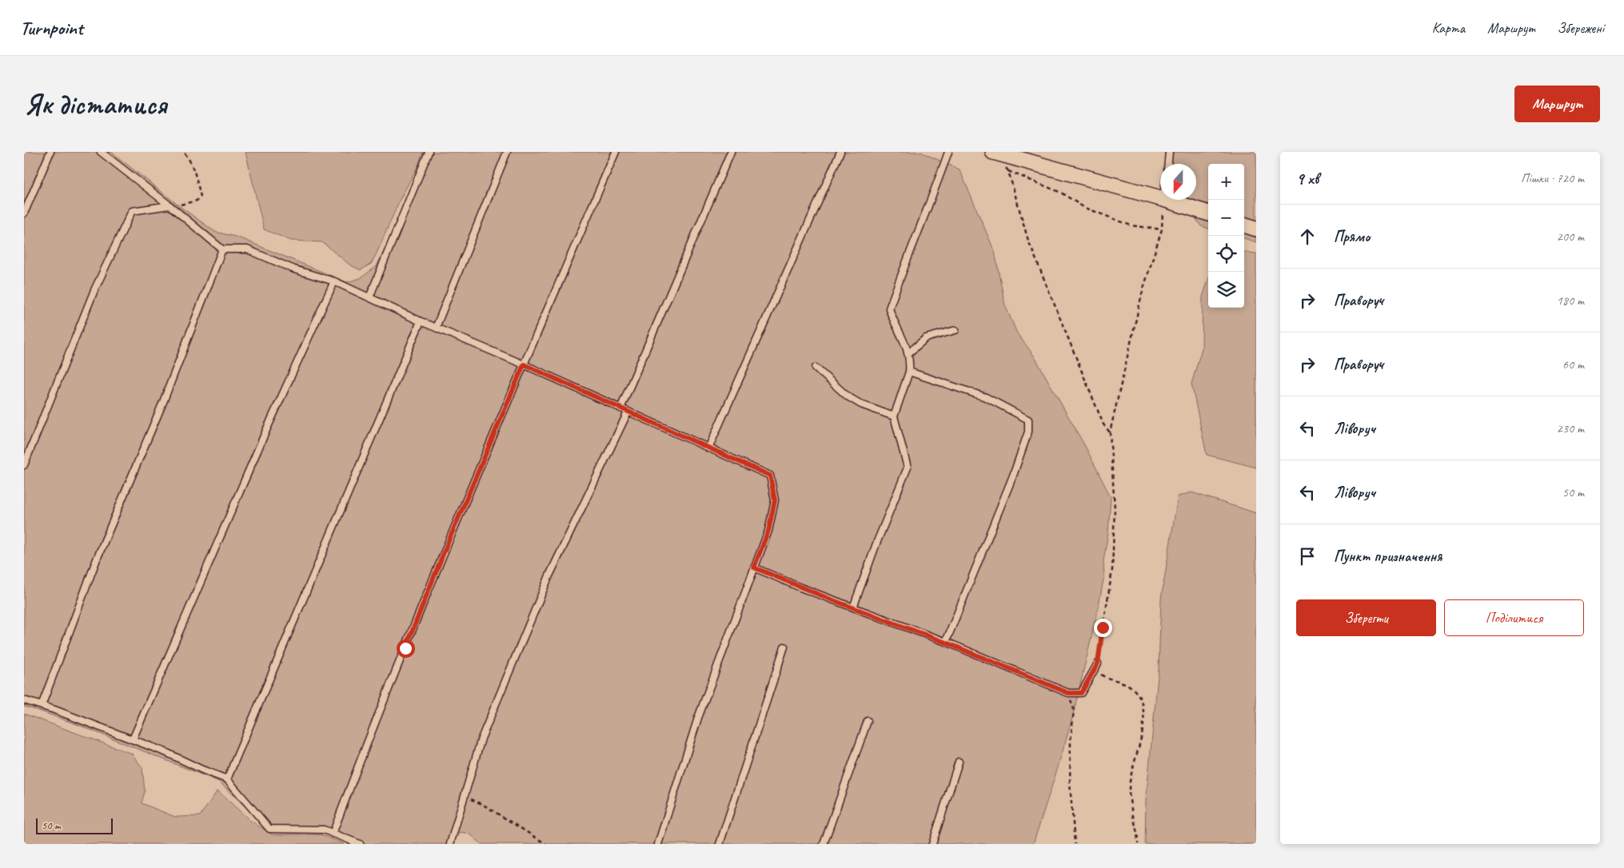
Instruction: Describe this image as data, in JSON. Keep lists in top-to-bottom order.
{
  "scale_bar": "50 m",
  "north": "bottom",
  "page": {
    "header": "Turnpoint",
    "nav": ["Карта", "Маршрут", "Збережені"],
    "buttons": [
      "Маршрут",
      ["Зберегти", "Поділитися"]
    ],
    "title": "Як дістатися",
    "heading": ["9 хв", "Пішки · 720 m"],
    "map_buttons": ["+", "−"],
    "list": [
      ["Прямо", "200 m"],
      ["Праворуч", "180 m"],
      ["Праворуч", "60 m"],
      ["Ліворуч", "230 m"],
      ["Ліворуч", "50 m"],
      "Пункт призначення"
    ],
    "scale": "50 m"
  }
}
